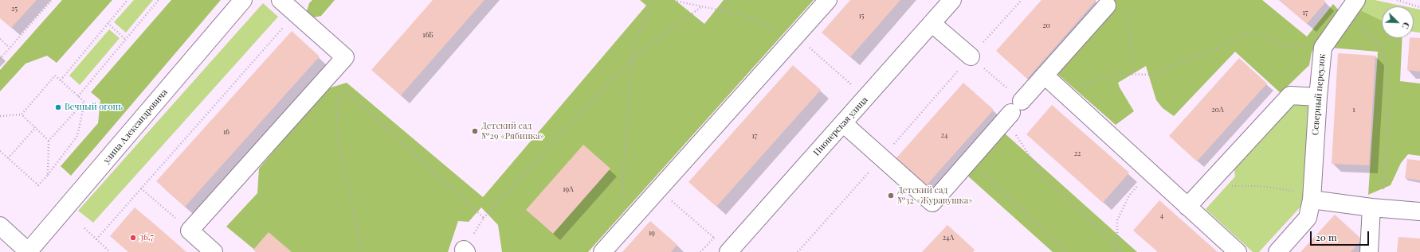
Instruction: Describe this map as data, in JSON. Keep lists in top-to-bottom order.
{
  "streets": {
    "street": ["Северный переулок", "улица Александровича", "Пионерская улица"]
  },
  "places": [
    "Вечный огонь",
    "Детский сад №29 «Рябинка»",
    "Детский сад №32 «Журавушка»",
    "36,7"
  ],
  "house_numbers": [
    "25",
    "17",
    "15",
    "20",
    "16Б",
    "20А",
    "1",
    "16",
    "24",
    "17",
    "22",
    "19А",
    "4",
    "19",
    "24А"
  ],
  "scale_bar": "20 m",
  "north": "bottom right"
}
